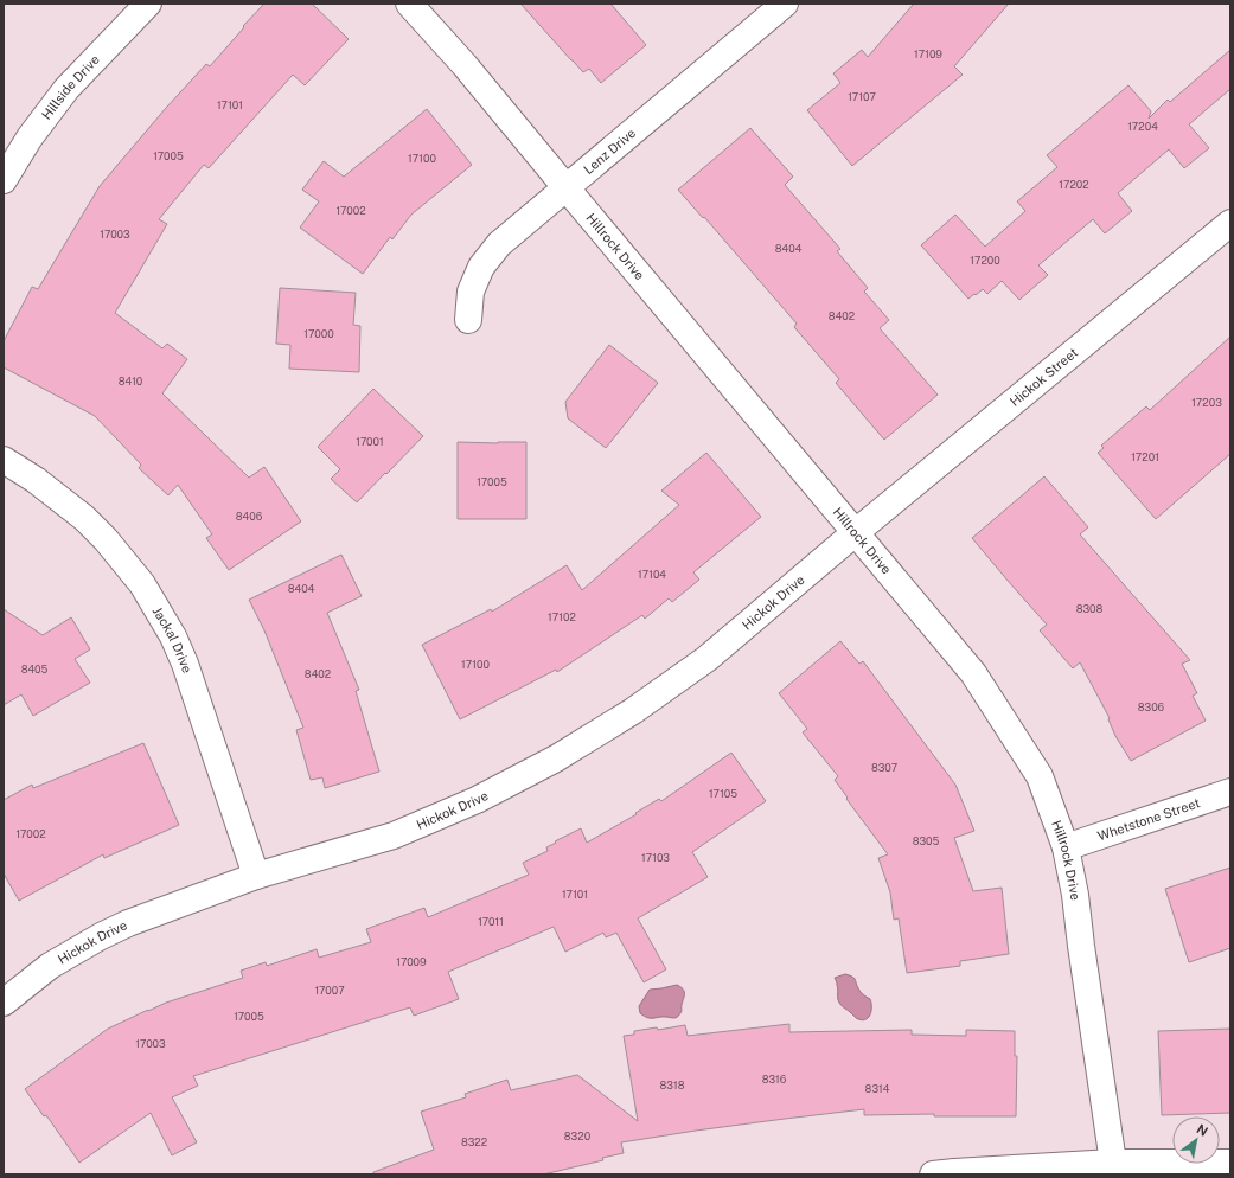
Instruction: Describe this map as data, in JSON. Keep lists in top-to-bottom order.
{
  "streets": {
    "street": [
      "Hillside Drive",
      "Lenz Drive",
      "Hillrock Drive",
      "Hickok Street",
      "Hickok Drive",
      "Jackal Drive",
      "Whetstone Street"
    ]
  },
  "crossings": [
    ["Lenz Drive", "Hillrock Drive"],
    ["Hillrock Drive", "Hickok Street"],
    ["Hillrock Drive", "Hickok Drive"],
    ["Hillrock Drive", "Whetstone Street"],
    ["Hickok Street", "Hickok Drive"],
    ["Hickok Drive", "Jackal Drive"]
  ],
  "house_numbers": [
    "17109",
    "17107",
    "17101",
    "17204",
    "17005",
    "17100",
    "17202",
    "17002",
    "17003",
    "8404",
    "17200",
    "8402",
    "17000",
    "8410",
    "17203",
    "17001",
    "17201",
    "17005",
    "8406",
    "17104",
    "8404",
    "8308",
    "17102",
    "17100",
    "8405",
    "8402",
    "8306",
    "8307",
    "17105",
    "17002",
    "8305",
    "17103",
    "17101",
    "17011",
    "17009",
    "17007",
    "17005",
    "17003",
    "8316",
    "8318",
    "8314",
    "8320",
    "8322"
  ],
  "north": "top right"
}
